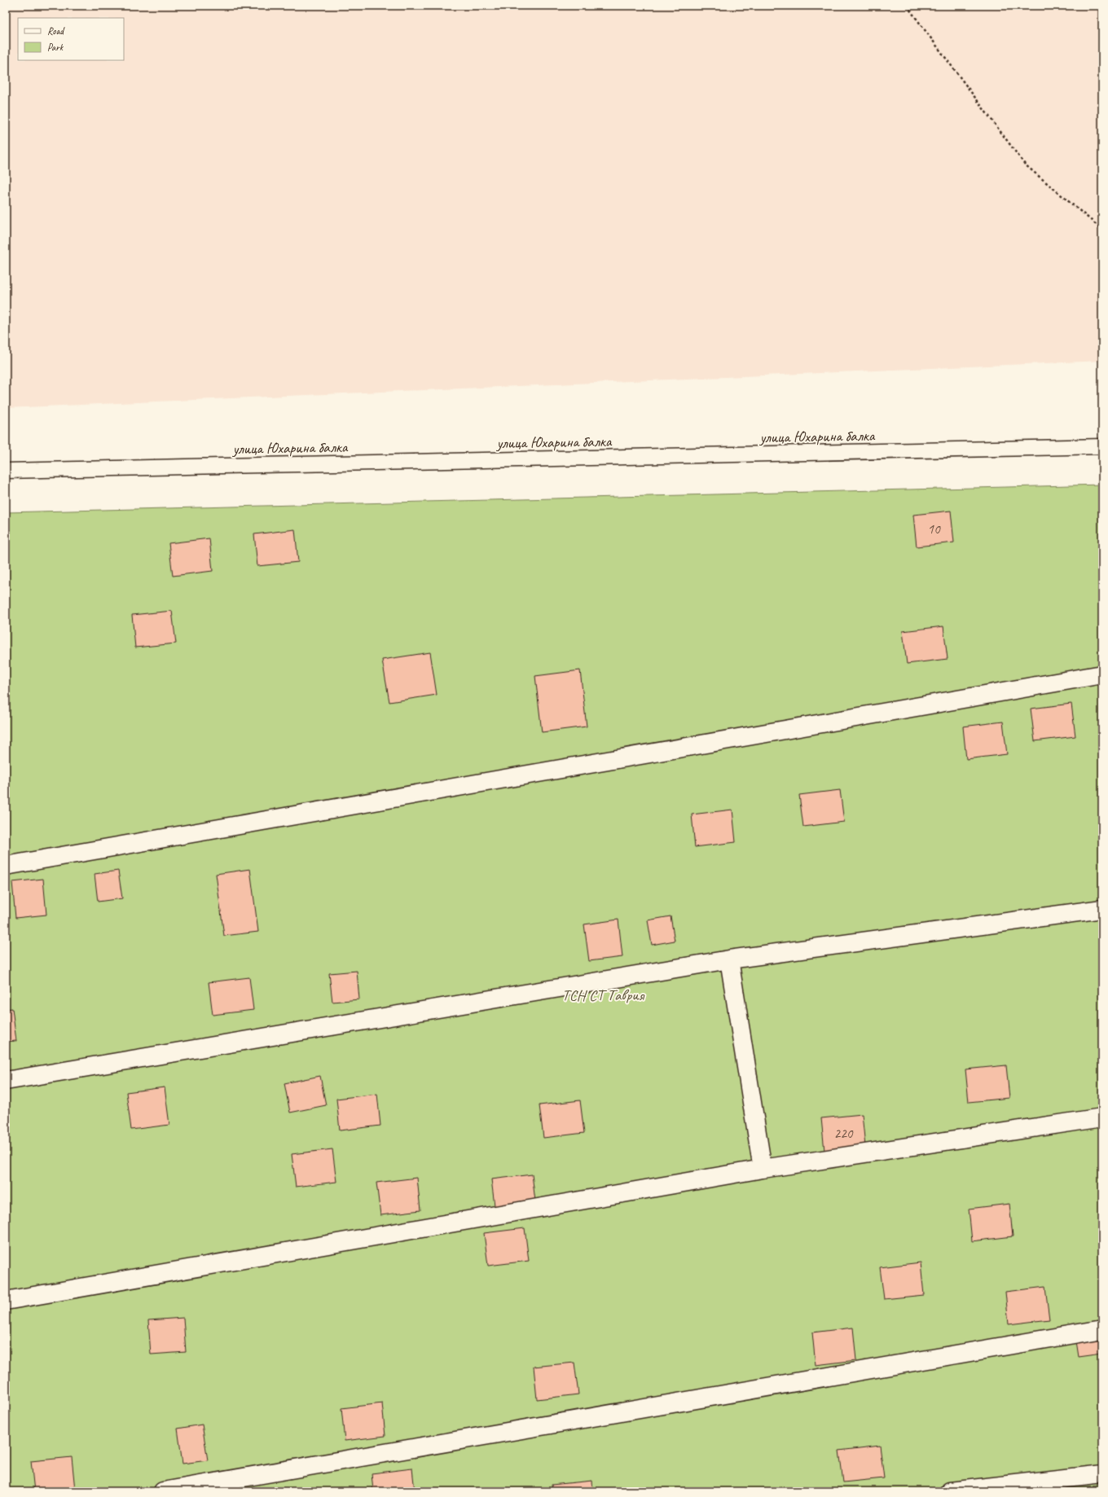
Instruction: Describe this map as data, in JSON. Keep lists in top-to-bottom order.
{
  "streets": {
    "lane": ["улица Юхарина балка"]
  },
  "parks": ["ТСН СТ Таврия"],
  "house_numbers": ["10", "220"],
  "legend": ["Road", "Park"]
}
